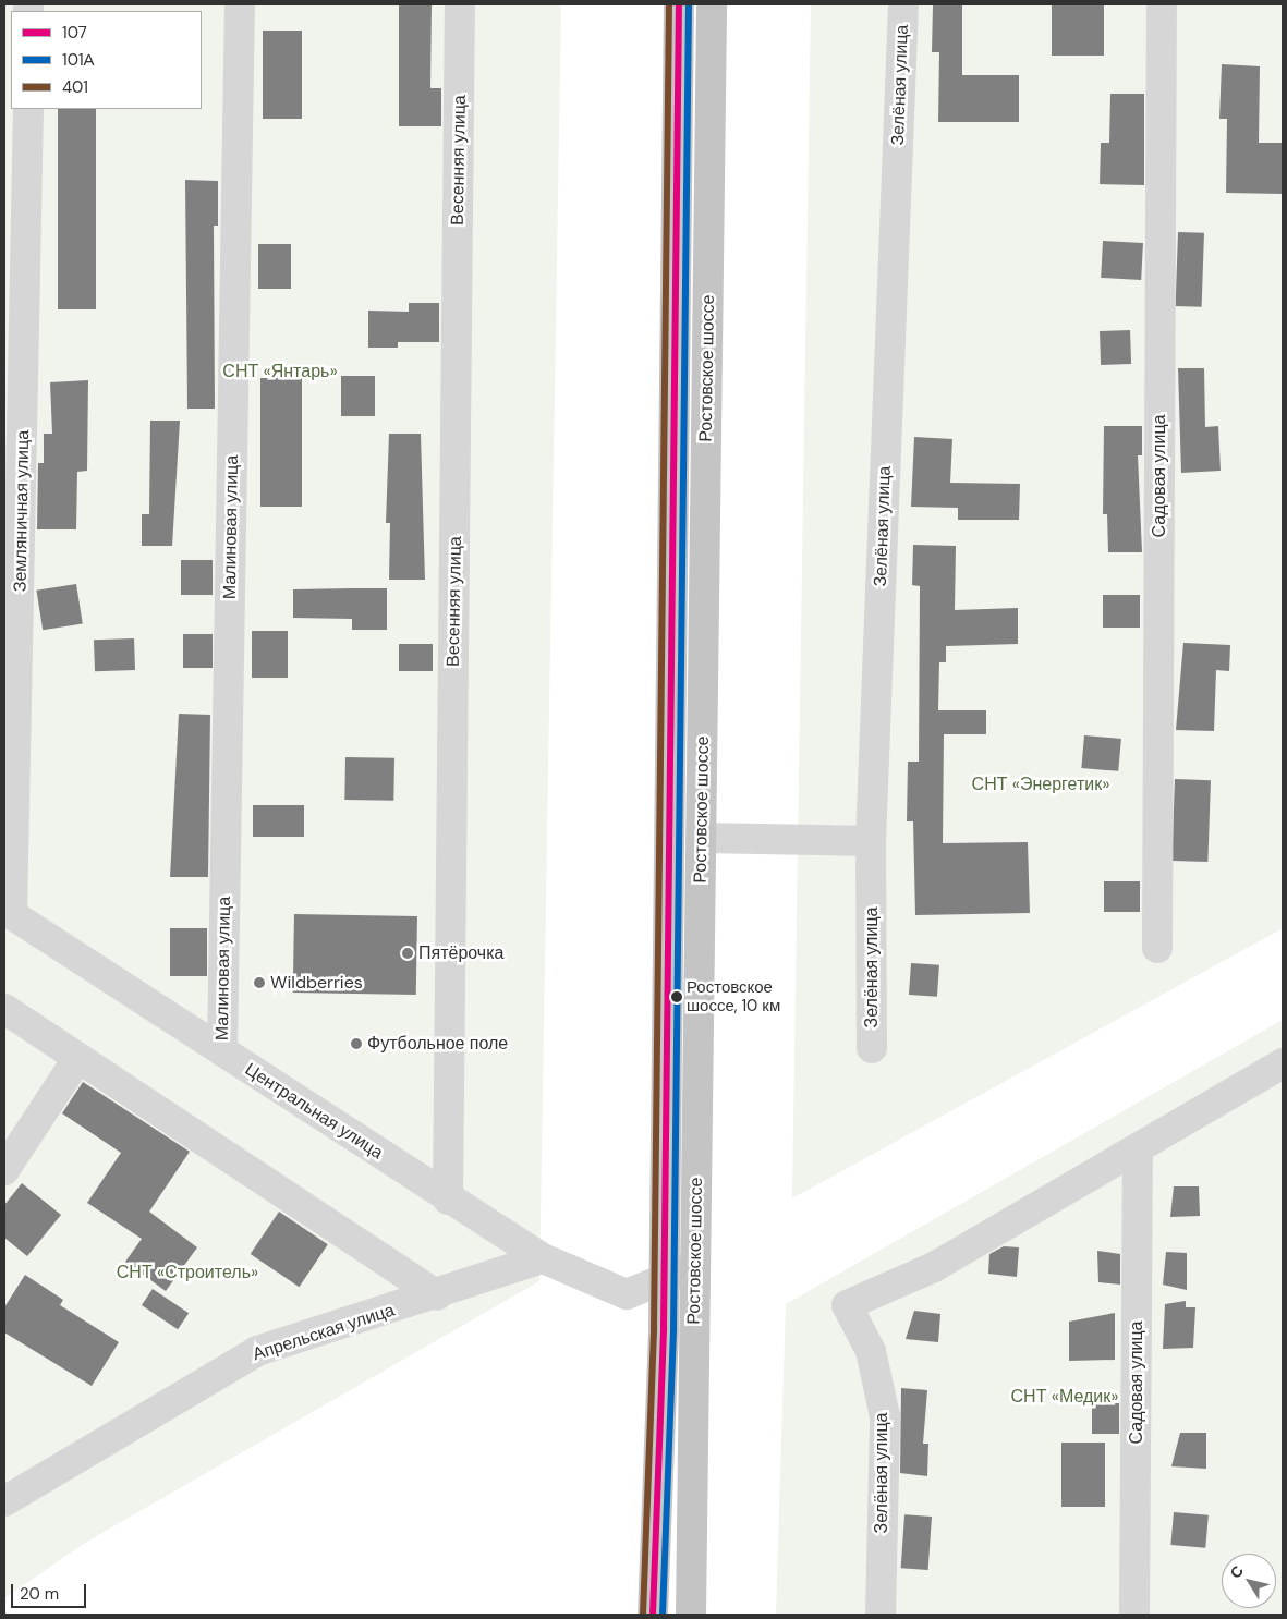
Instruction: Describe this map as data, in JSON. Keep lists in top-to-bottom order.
{
  "streets": {
    "highway": ["Ростовское шоссе"],
    "street": [
      "Зелёная улица",
      "Весенняя улица",
      "Садовая улица",
      "Земляничная улица",
      "Малиновая улица",
      "Центральная улица",
      "Апрельская улица"
    ]
  },
  "crossings": [
    ["Зелёная улица", "Садовая улица"],
    ["Весенняя улица", "Центральная улица"],
    ["Ростовское шоссе", "Центральная улица"],
    ["Земляничная улица", "Центральная улица"],
    ["Малиновая улица", "Центральная улица"],
    ["Центральная улица", "Апрельская улица"]
  ],
  "parks": [
    "СНТ «Янтарь»",
    "СНТ «Энергетик»",
    "СНТ «Строитель»",
    "СНТ «Медик»"
  ],
  "places": [
    "Пятёрочка",
    "Wildberries",
    "Ростовское шоссе, 10 км",
    "Футбольное поле"
  ],
  "lines": ["transit line 107", "transit line 101А", "transit line 401"],
  "legend": ["107", "101А", "401"],
  "scale_bar": "20 m",
  "north": "top left"
}
